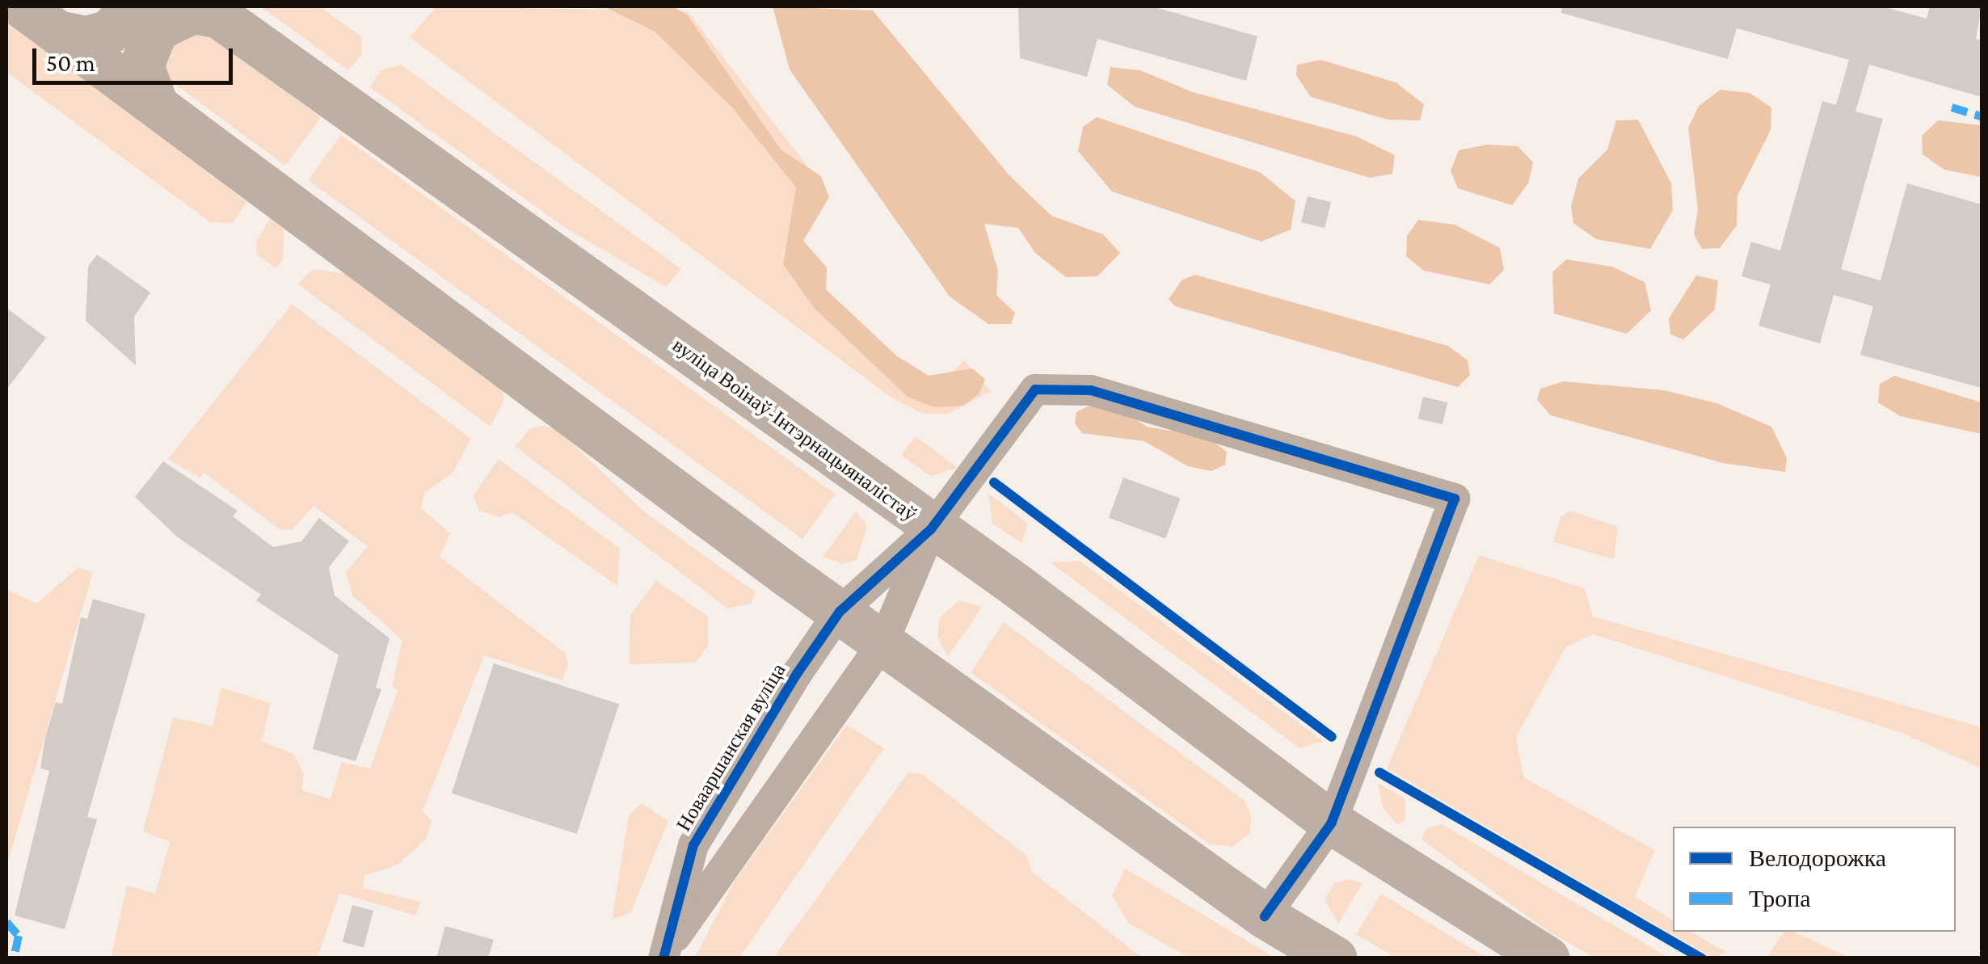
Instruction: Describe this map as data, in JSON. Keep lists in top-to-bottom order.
{
  "streets": {
    "main road": ["вуліца Воінаў-Інтэрнацыяналістаў"],
    "street": ["Новааршанская вуліца"]
  },
  "crossings": [
    ["вуліца Воінаў-Інтэрнацыяналістаў", "Новааршанская вуліца"]
  ],
  "legend": ["Велодорожка", "Тропа"],
  "scale_bar": "50 m"
}
